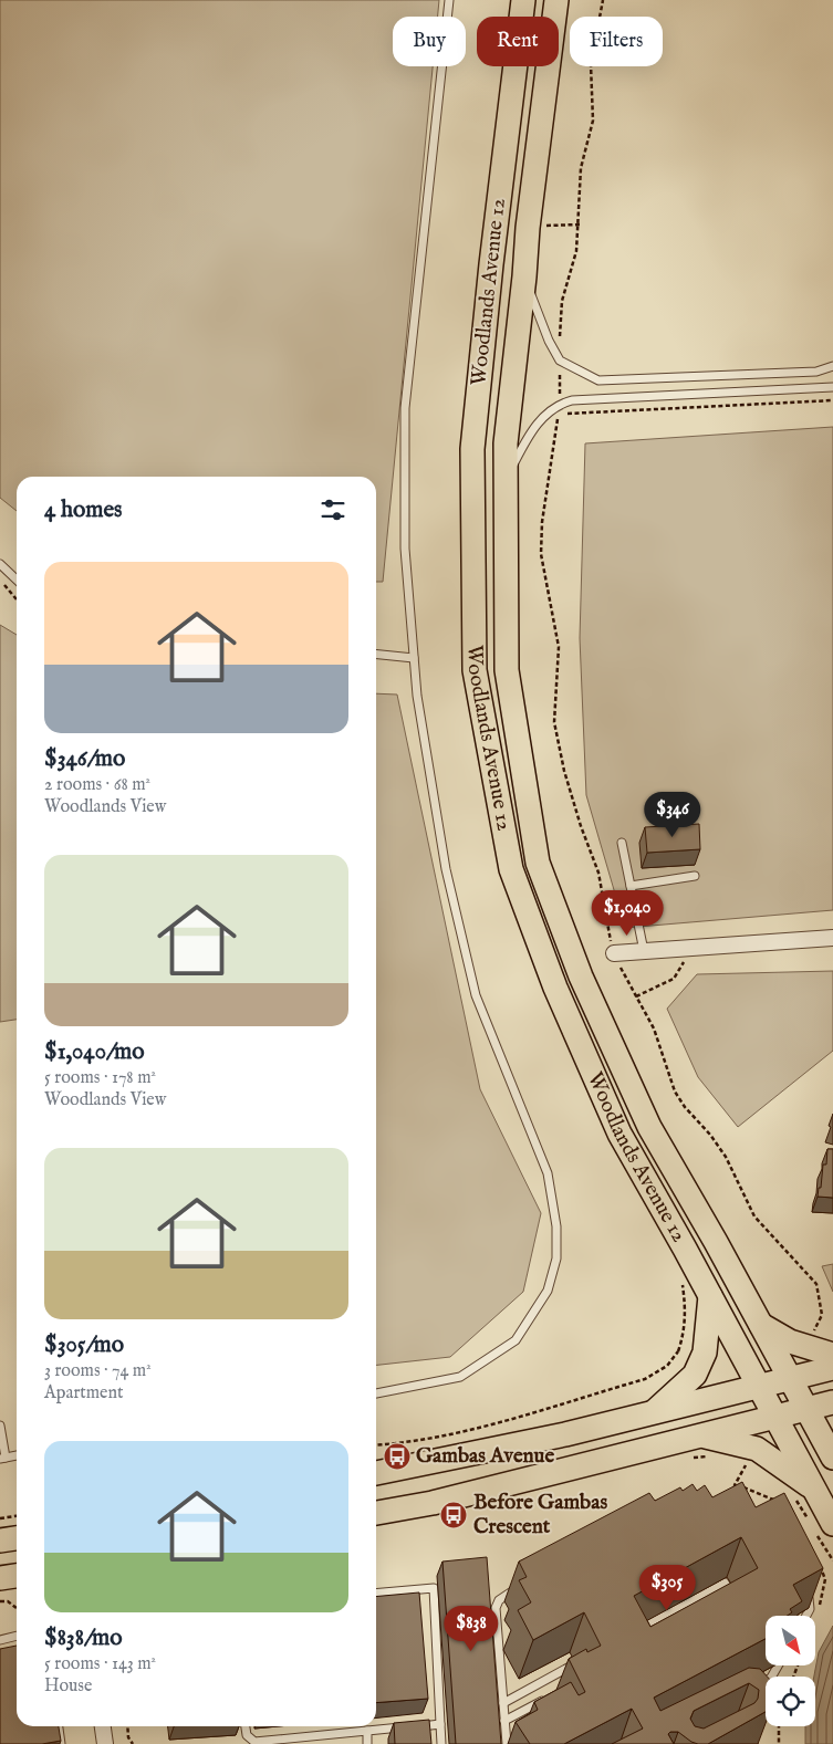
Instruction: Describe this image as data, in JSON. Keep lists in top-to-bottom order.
{
  "streets": {
    "main road": ["Woodlands Avenue 12"]
  },
  "places": {
    "bus stop": ["Gambas Avenue", "Before Gambas Crescent"]
  },
  "north": "bottom right",
  "page": {
    "chip": ["Buy", "Rent", "Filters"],
    "heading": "4 homes",
    "list": [
      {
        "name": "$346/mo",
        "note": "2 rooms · 68 m² · Woodlands View"
      },
      {
        "name": "$1,040/mo",
        "note": "5 rooms · 178 m² · Woodlands View"
      },
      {
        "name": "$305/mo",
        "note": "3 rooms · 74 m² · Apartment"
      },
      {
        "name": "$838/mo",
        "note": "5 rooms · 143 m² · House"
      }
    ],
    "price": [
      "$346",
      "$1,040",
      "$305",
      "$838"
    ]
  }
}
